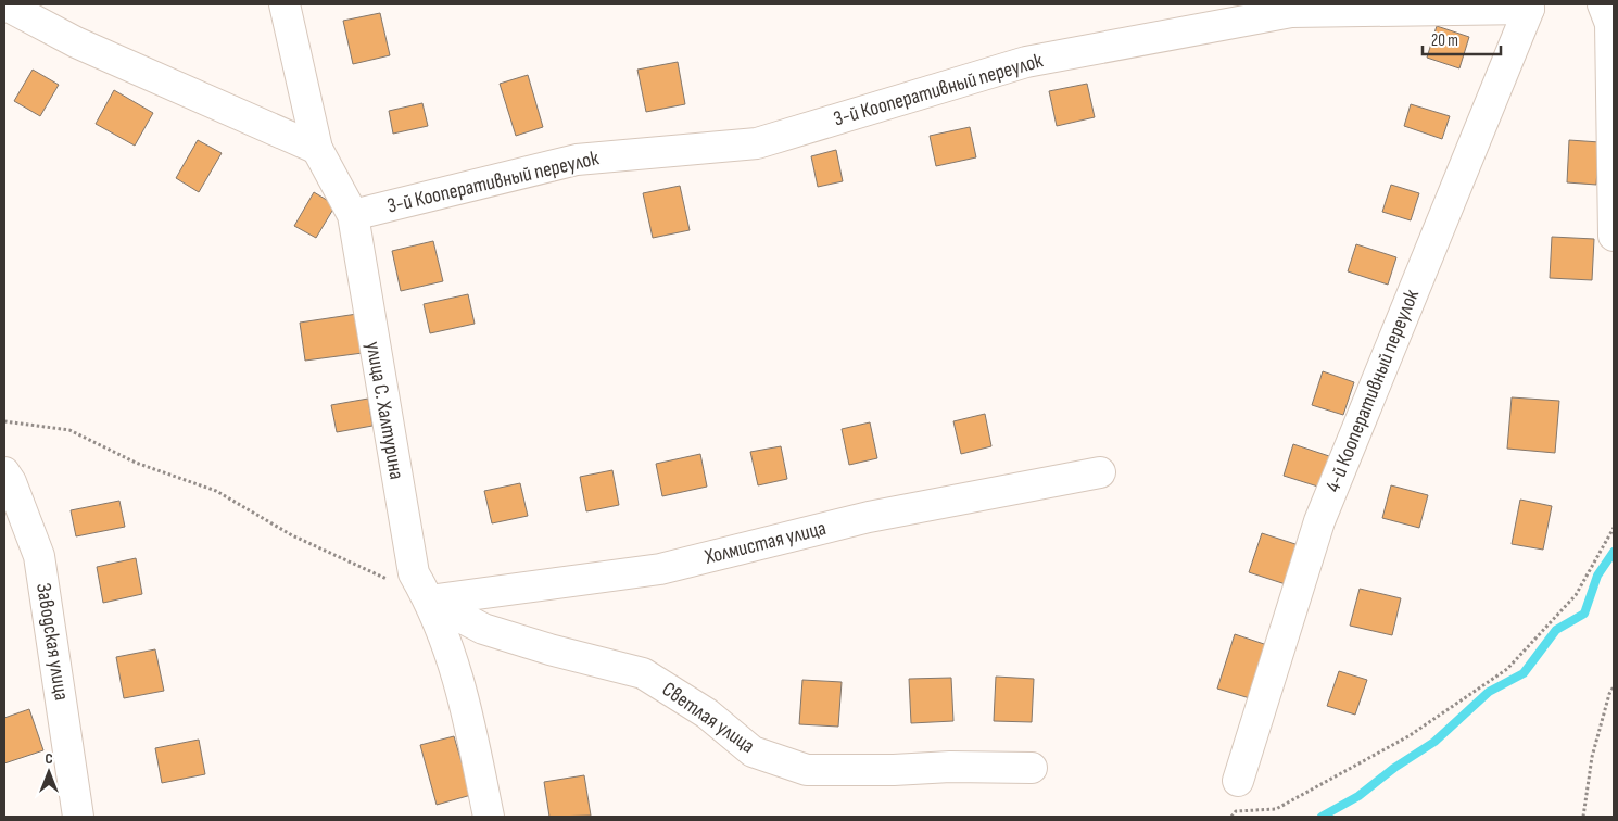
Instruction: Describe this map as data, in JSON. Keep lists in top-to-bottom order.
{
  "streets": {
    "street": [
      "3-й Кооперативный переулок",
      "4-й Кооперативный переулок",
      "улица С. Халтурина",
      "Холмистая улица",
      "Заводская улица",
      "Светлая улица"
    ]
  },
  "crossings": [
    ["3-й Кооперативный переулок", "4-й Кооперативный переулок"],
    ["3-й Кооперативный переулок", "улица С. Халтурина"],
    ["улица С. Халтурина", "Холмистая улица"],
    ["улица С. Халтурина", "Светлая улица"],
    ["Холмистая улица", "Светлая улица"]
  ],
  "scale_bar": "20 m",
  "north": "top"
}
